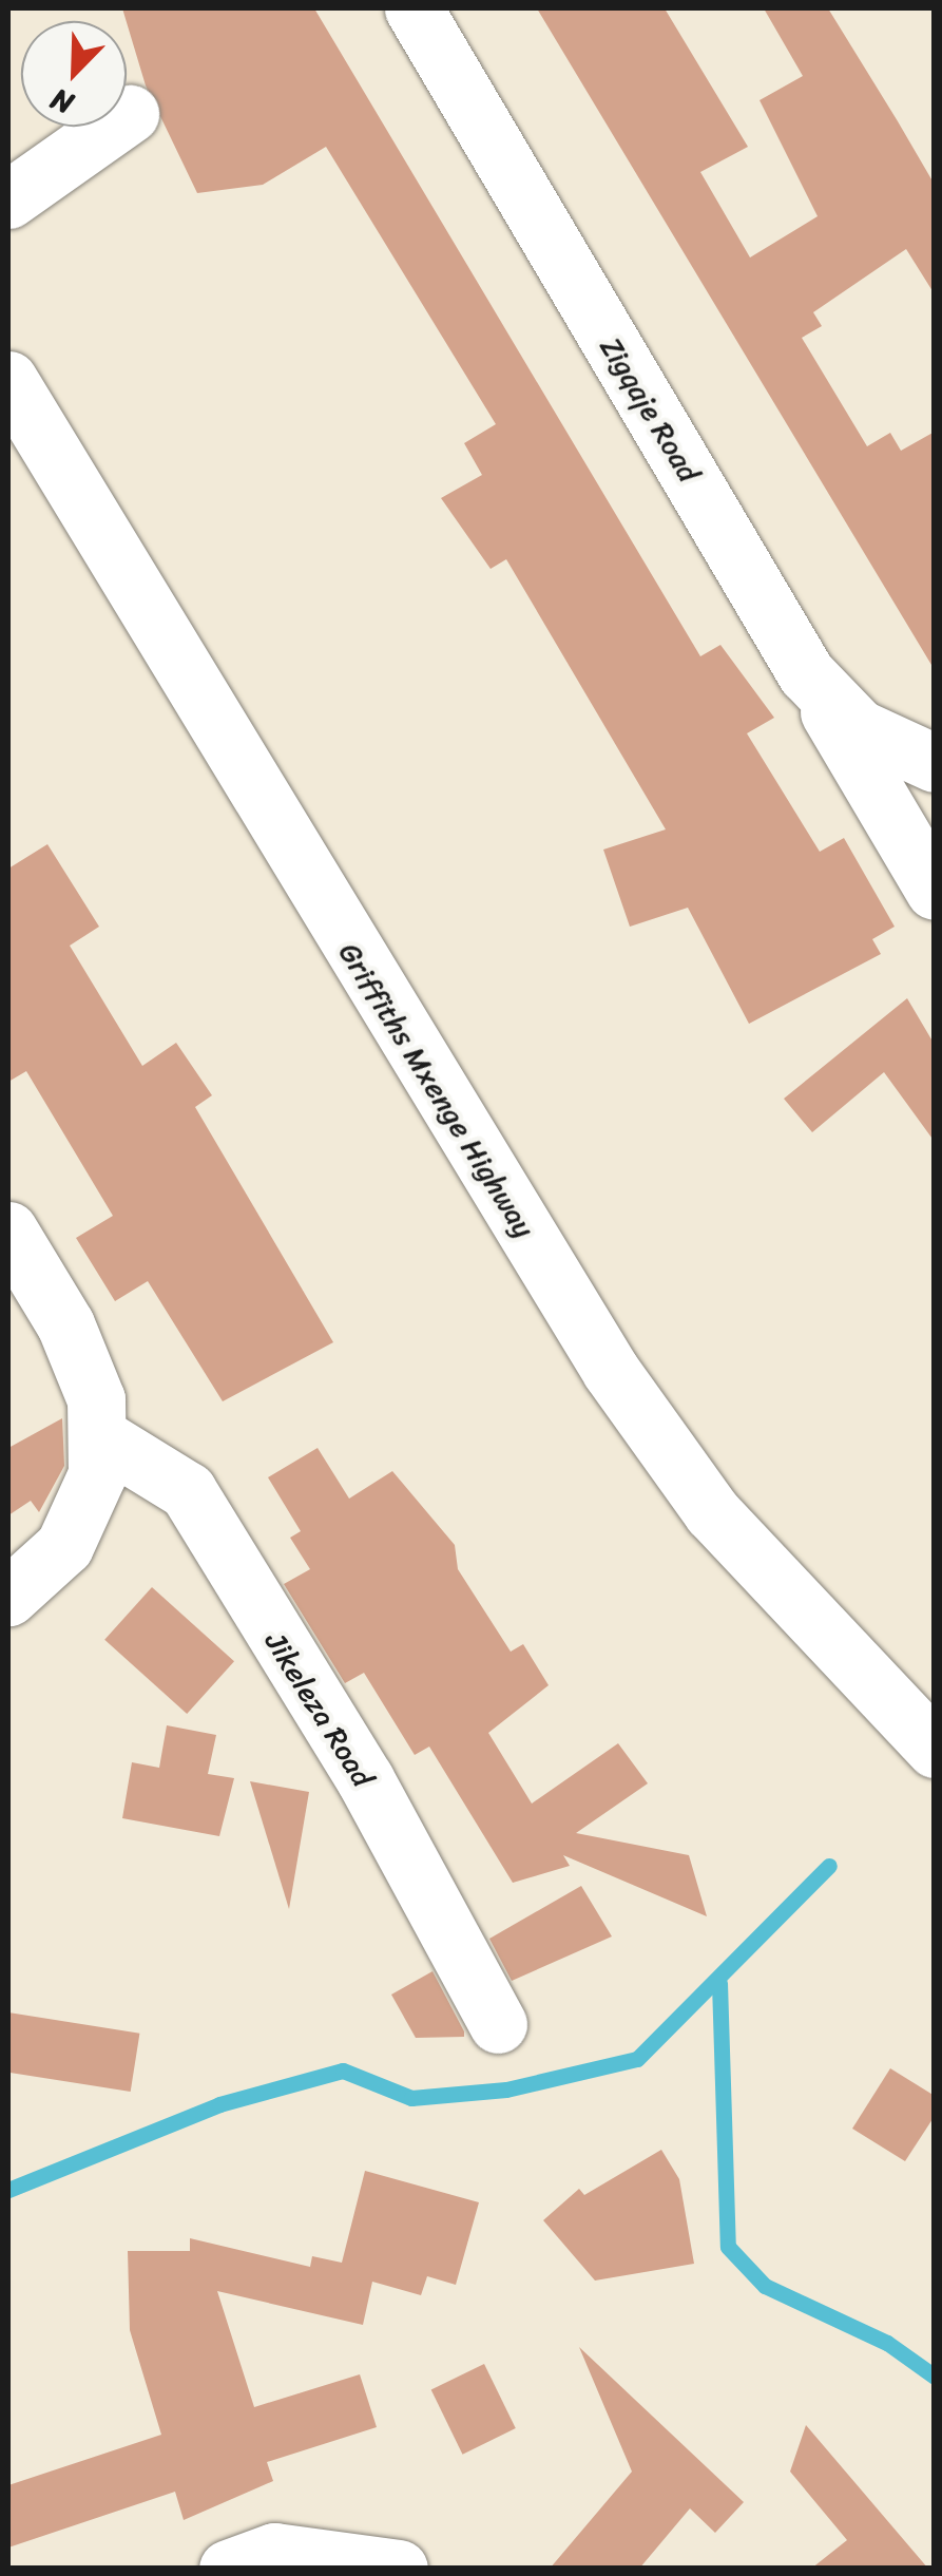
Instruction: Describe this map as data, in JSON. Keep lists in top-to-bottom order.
{
  "streets": {
    "street": ["Zigqaje Road", "Griffiths Mxenge Highway", "Jikeleza Road"]
  },
  "north": "bottom left"
}
